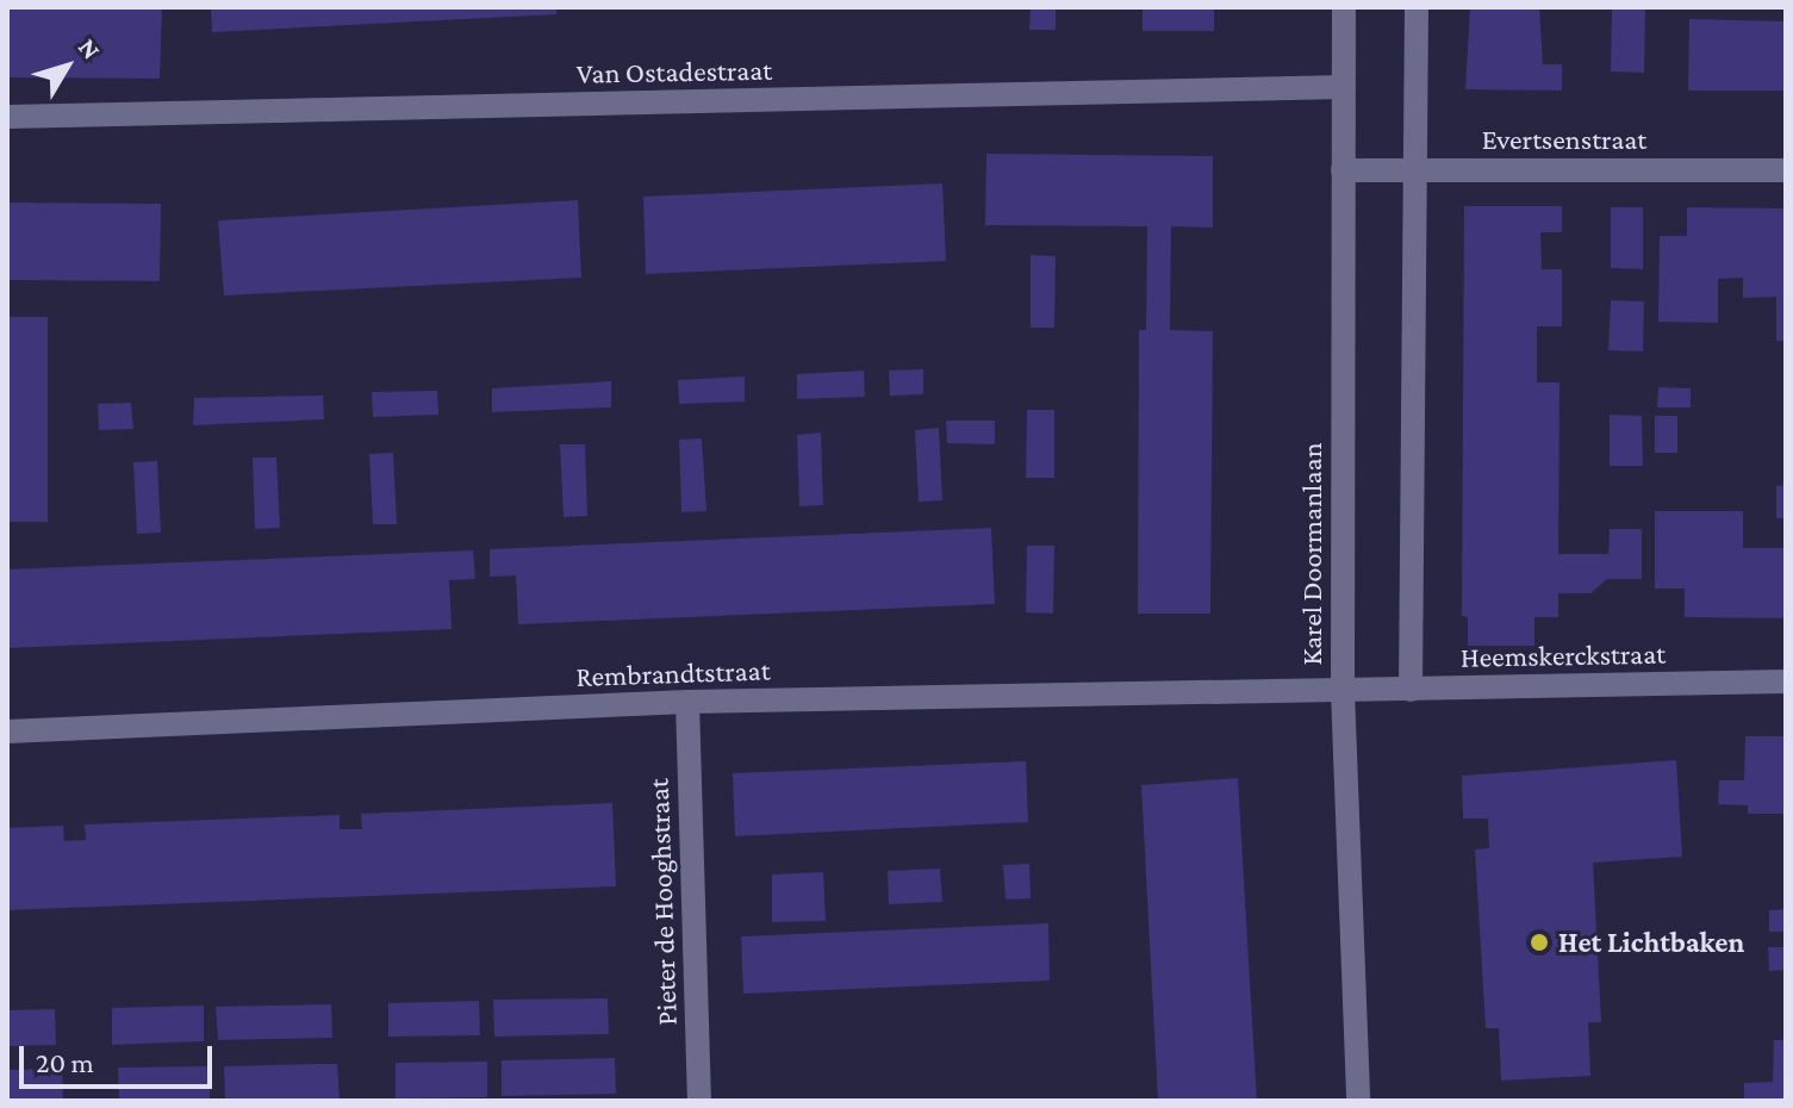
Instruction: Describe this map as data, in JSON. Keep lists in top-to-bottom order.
{
  "streets": {
    "street": [
      "Van Ostadestraat",
      "Evertsenstraat",
      "Karel Doormanlaan",
      "Heemskerckstraat",
      "Rembrandtstraat",
      "Pieter de Hooghstraat"
    ]
  },
  "crossings": [
    ["Van Ostadestraat", "Karel Doormanlaan"],
    ["Evertsenstraat", "Karel Doormanlaan"],
    ["Karel Doormanlaan", "Heemskerckstraat"],
    ["Karel Doormanlaan", "Rembrandtstraat"],
    ["Heemskerckstraat", "Rembrandtstraat"],
    ["Rembrandtstraat", "Pieter de Hooghstraat"]
  ],
  "places": ["Het Lichtbaken"],
  "scale_bar": "20 m",
  "north": "top right"
}
